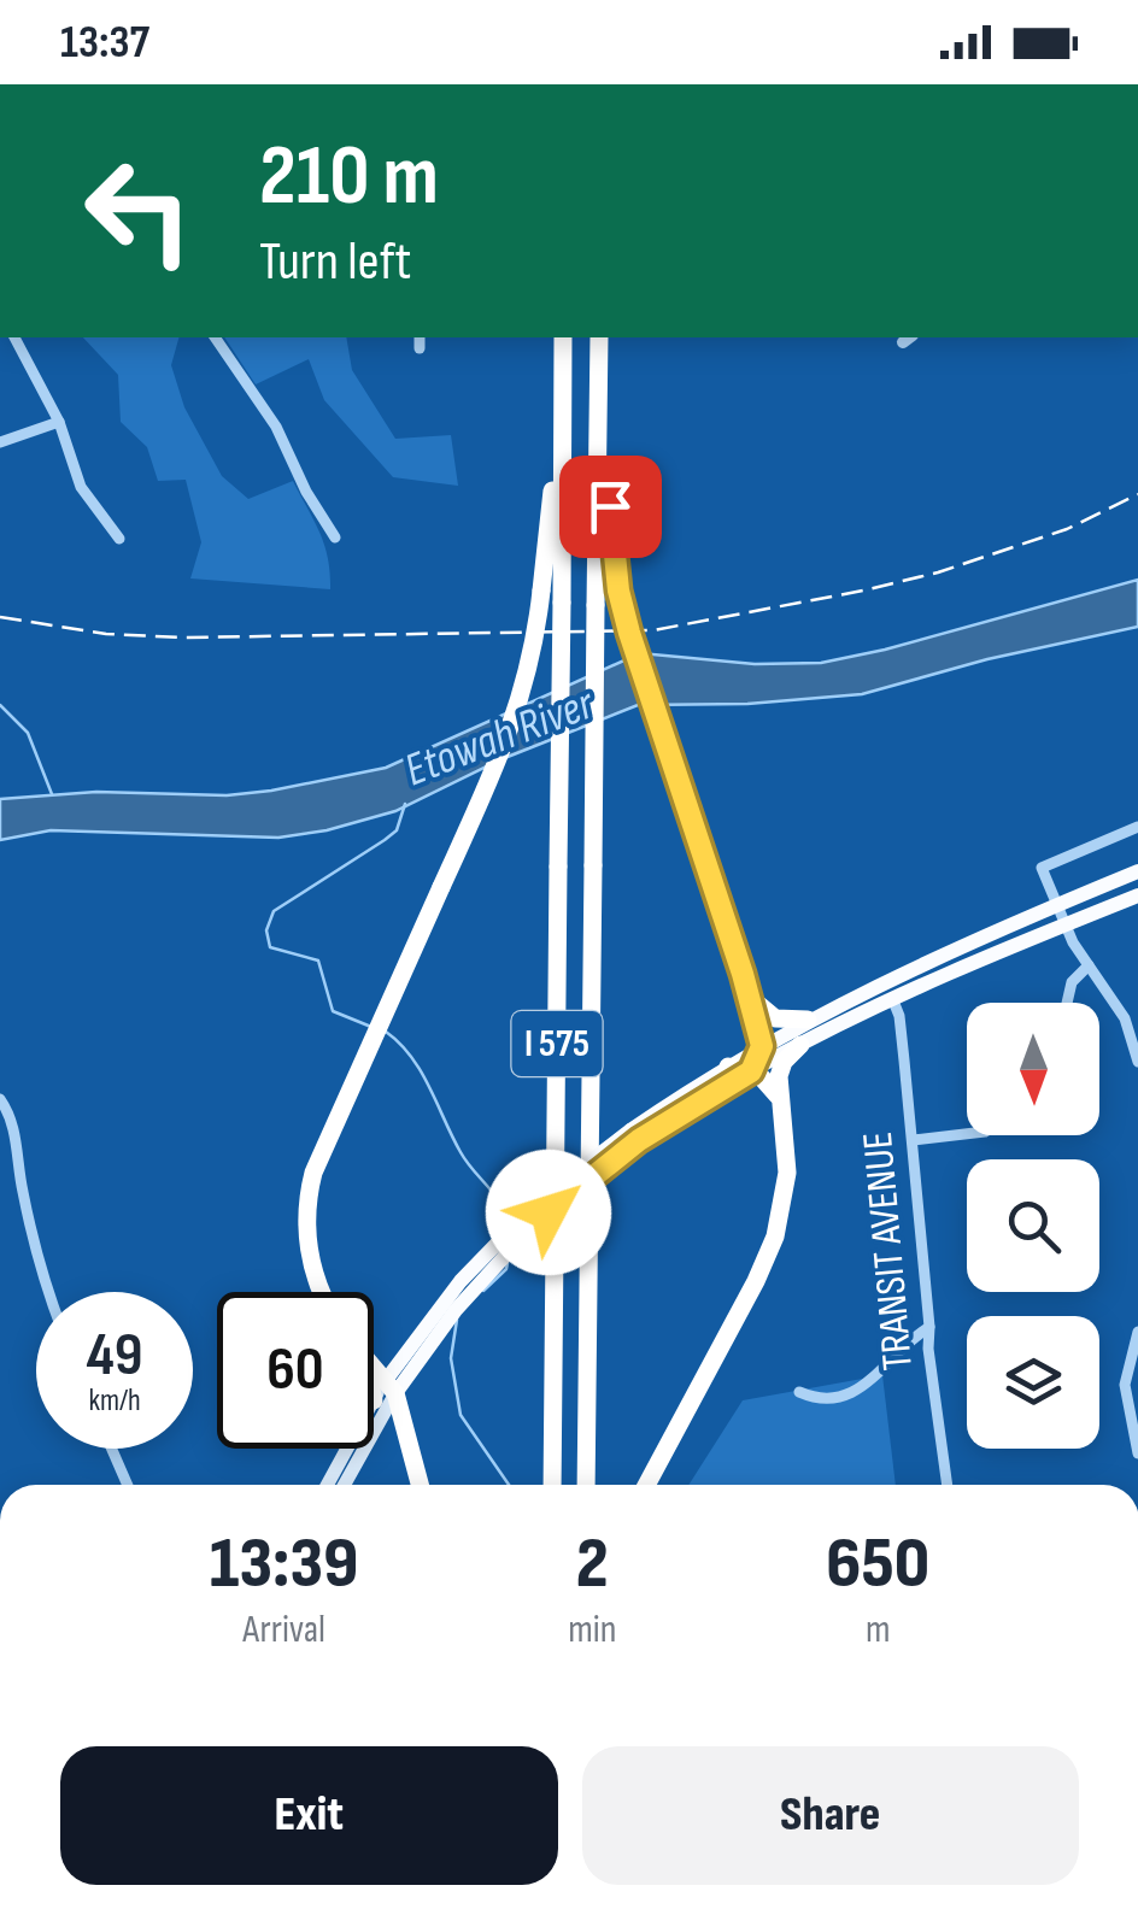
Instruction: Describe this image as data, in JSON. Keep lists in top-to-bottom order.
{
  "streets": {
    "highway": ["I 575"],
    "street": ["TRANSIT AVENUE"]
  },
  "water": ["Etowah River"],
  "north": "bottom",
  "page": {
    "status": "13:37",
    "turn": ["210 m", "Turn left"],
    "speed": "49 km/h",
    "limit": "60",
    "eta": [
      "13:39",
      "Arrival",
      "2",
      "min",
      "650",
      "m"
    ],
    "buttons": ["Exit", "Share"]
  }
}
